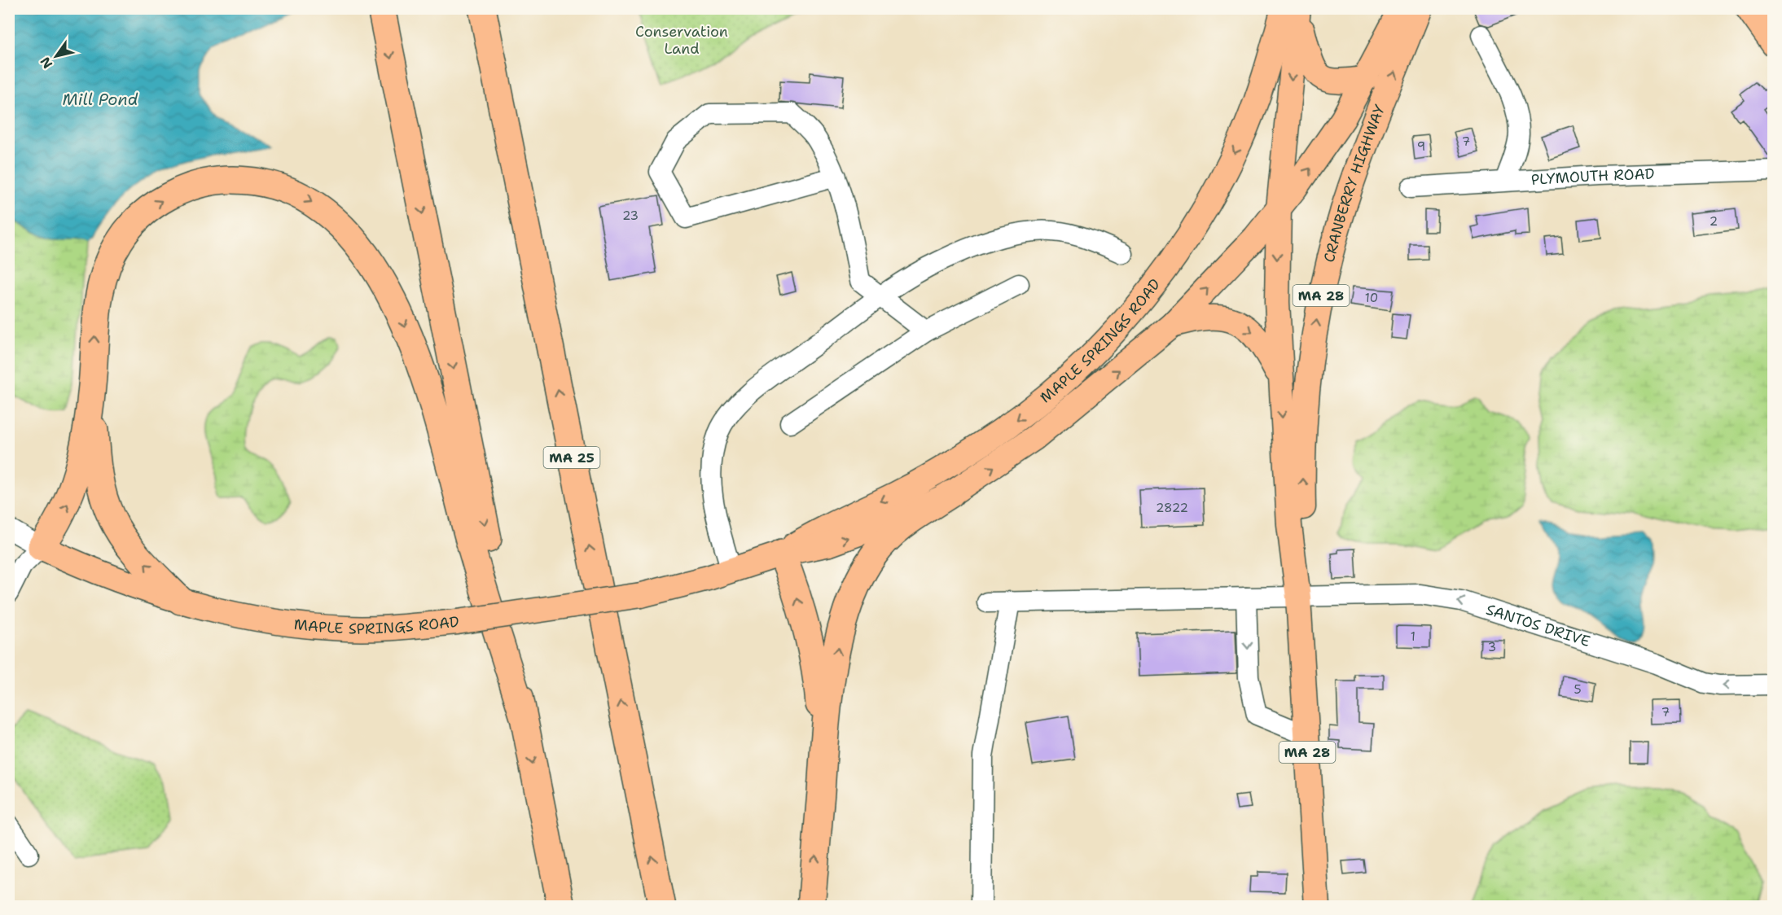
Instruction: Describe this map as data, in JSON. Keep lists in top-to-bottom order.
{
  "streets": {
    "highway": ["MA 25"],
    "main road": ["CRANBERRY HIGHWAY", "MA 28", "MAPLE SPRINGS ROAD"],
    "street": ["PLYMOUTH ROAD", "SANTOS DRIVE"]
  },
  "crossings": [
    ["CRANBERRY HIGHWAY", "MAPLE SPRINGS ROAD"],
    ["CRANBERRY HIGHWAY", "SANTOS DRIVE"]
  ],
  "one_way": ["SANTOS DRIVE"],
  "water": ["Mill Pond"],
  "parks": ["Conservation Land"],
  "house_numbers": [
    "7",
    "9",
    "23",
    "2",
    "10",
    "2822",
    "1",
    "3",
    "5",
    "7"
  ],
  "north": "bottom left"
}
